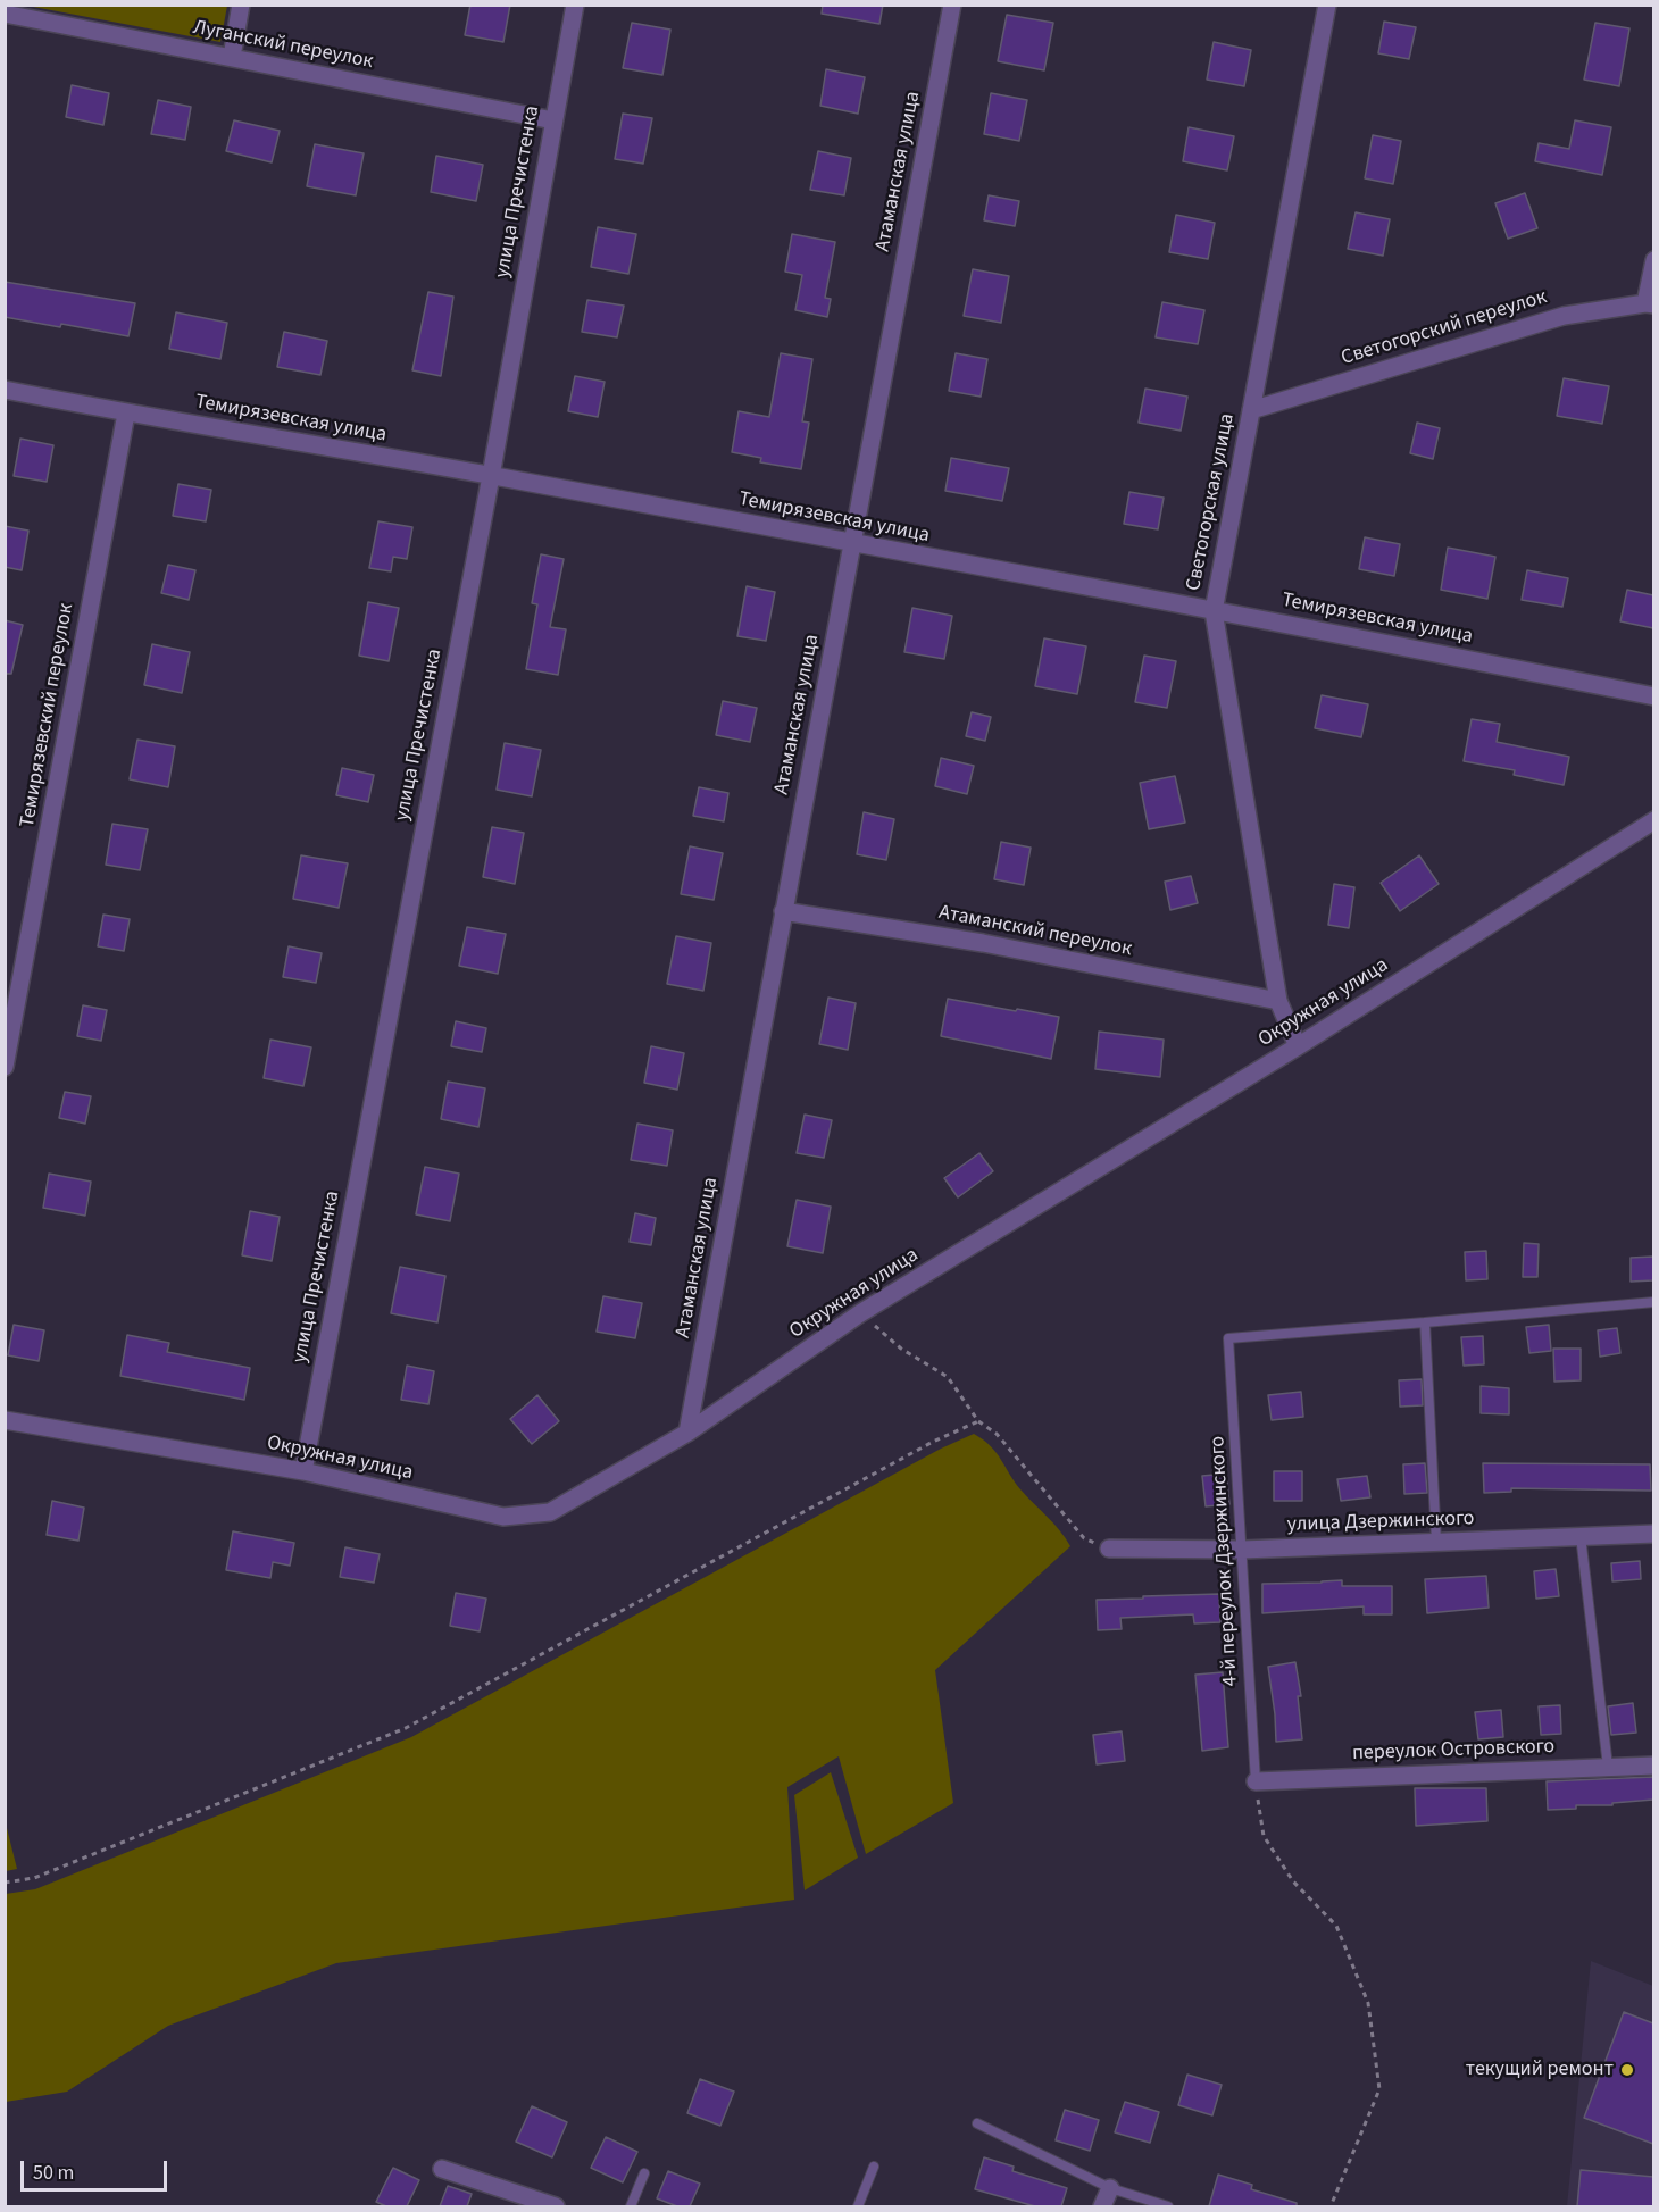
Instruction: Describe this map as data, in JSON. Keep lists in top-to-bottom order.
{
  "streets": {
    "street": [
      "Луганский переулок",
      "Атаманская улица",
      "улица Пречистенка",
      "Светогорский переулок",
      "Темирязевская улица",
      "Светогорская улица",
      "Темирязевский переулок",
      "Атаманский переулок",
      "Окружная улица",
      "улица Дзержинского",
      "переулок Островского"
    ],
    "lane": ["4-й переулок Дзержинского"]
  },
  "crossings": [
    ["Луганский переулок", "улица Пречистенка"],
    ["Атаманская улица", "Темирязевская улица"],
    ["Атаманская улица", "Атаманский переулок"],
    ["Атаманская улица", "Окружная улица"],
    ["улица Пречистенка", "Темирязевская улица"],
    ["улица Пречистенка", "Окружная улица"],
    ["Светогорский переулок", "Светогорская улица"],
    ["Темирязевская улица", "Светогорская улица"],
    ["Темирязевская улица", "Темирязевский переулок"],
    ["Светогорская улица", "Атаманский переулок"],
    ["Светогорская улица", "Окружная улица"],
    ["улица Дзержинского", "4-й переулок Дзержинского"],
    ["4-й переулок Дзержинского", "переулок Островского"]
  ],
  "places": ["текущий ремонт"],
  "scale_bar": "50 m"
}
